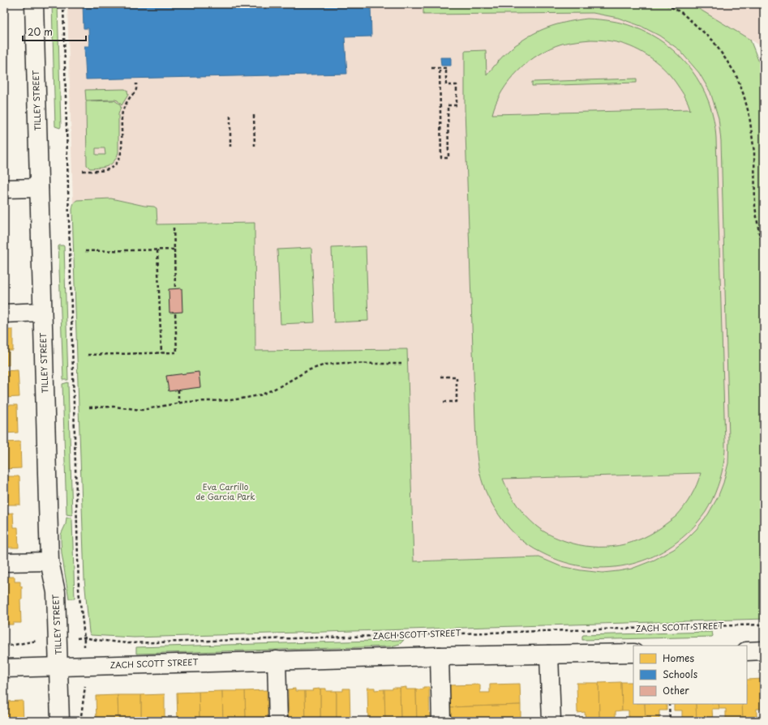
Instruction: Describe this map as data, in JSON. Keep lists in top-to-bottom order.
{
  "streets": {
    "street": ["TILLEY STREET", "ZACH SCOTT STREET"]
  },
  "crossings": [
    ["TILLEY STREET", "ZACH SCOTT STREET"]
  ],
  "parks": ["Eva Carrillo de García Park"],
  "legend": ["Homes", "Schools", "Other"],
  "scale_bar": "20 m"
}
